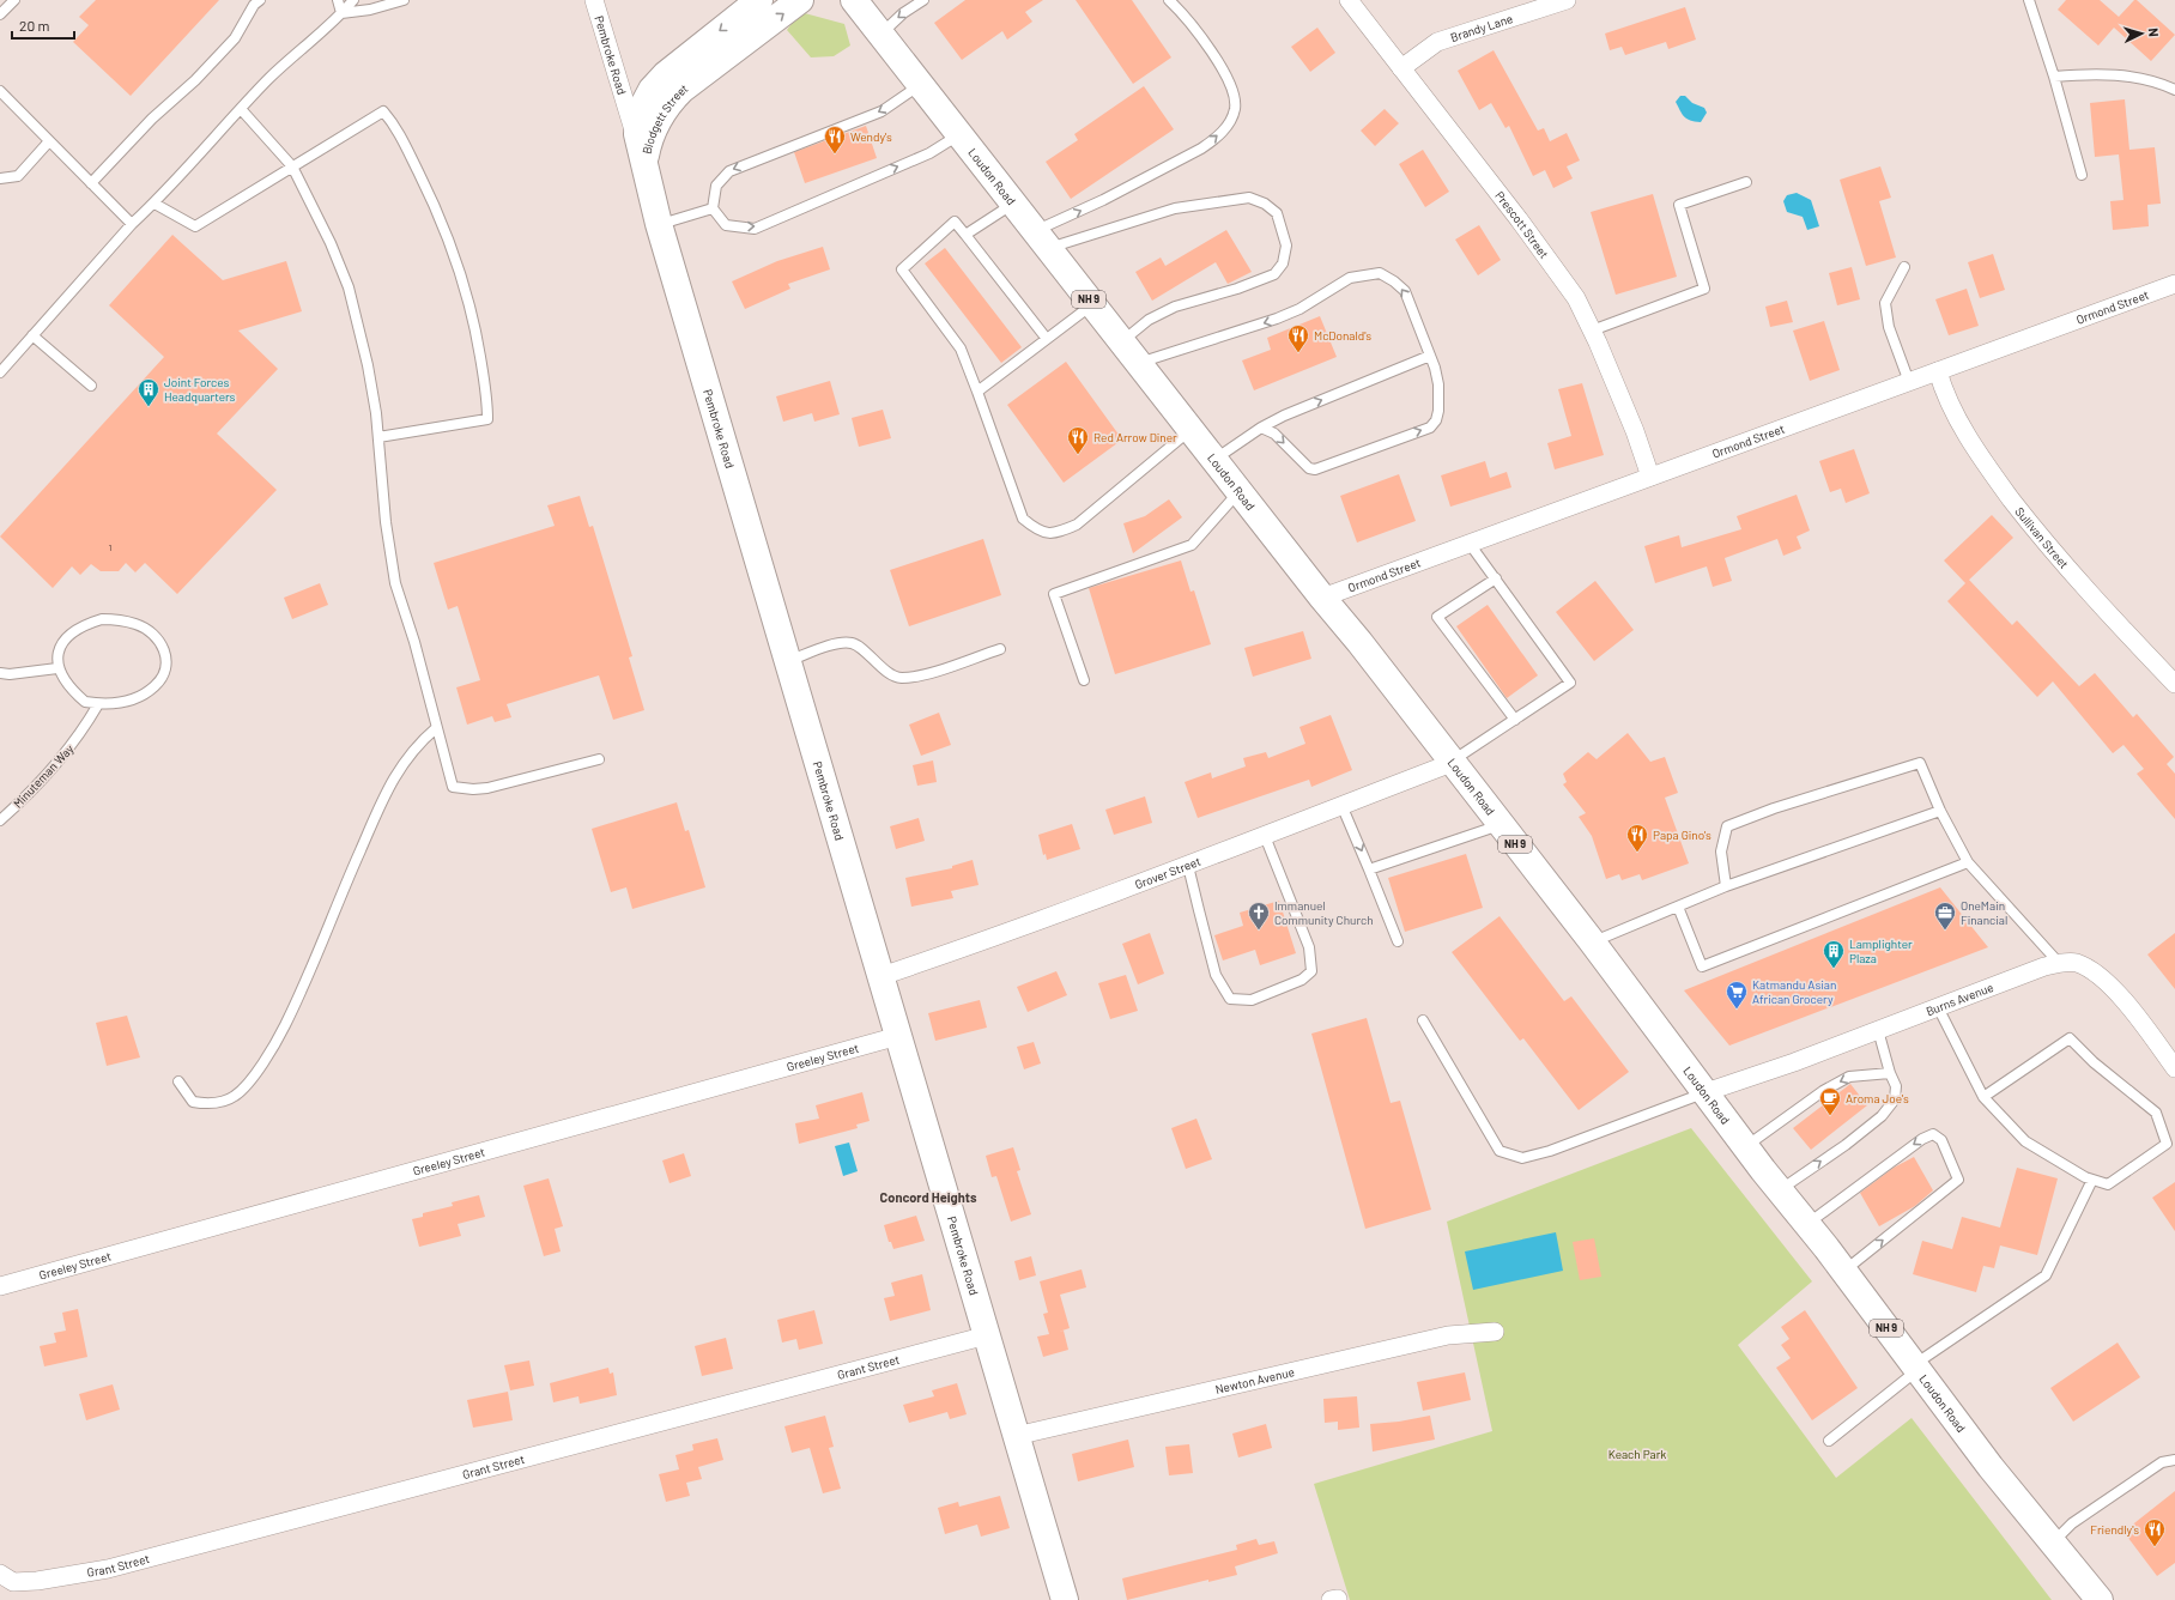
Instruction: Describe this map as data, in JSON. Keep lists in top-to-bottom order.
{
  "streets": {
    "main road": [
      "Pembroke Road",
      "Blodgett Street",
      "Loudon Road",
      "NH 9"
    ],
    "street": [
      "Brandy Lane",
      "Prescott Street",
      "Ormond Street",
      "Sullivan Street",
      "Grover Street",
      "Burns Avenue",
      "Greeley Street",
      "Grant Street",
      "Newton Avenue"
    ],
    "lane": ["Minuteman Way"]
  },
  "crossings": [
    ["Brandy Lane", "Prescott Street"],
    ["Pembroke Road", "Blodgett Street"],
    ["Pembroke Road", "Grover Street"],
    ["Pembroke Road", "Greeley Street"],
    ["Pembroke Road", "Grant Street"],
    ["Pembroke Road", "Newton Avenue"],
    ["Loudon Road", "Ormond Street"],
    ["Loudon Road", "Grover Street"],
    ["Loudon Road", "Burns Avenue"],
    ["Prescott Street", "Ormond Street"],
    ["Ormond Street", "Sullivan Street"]
  ],
  "districts": ["Concord Heights"],
  "parks": ["Keach Park"],
  "places": {
    "restaurant": [
      "Wendy's",
      "McDonald's",
      "Red Arrow Diner",
      "Papa Gino's",
      "Friendly's"
    ],
    "building": ["Joint Forces Headquarters", "Lamplighter Plaza"],
    "church": ["Immanuel Community Church"],
    "office": ["OneMain Financial"],
    "supermarket": ["Katmandu Asian African Grocery"],
    "cafe": ["Aroma Joe's"]
  },
  "house_numbers": ["1"],
  "scale_bar": "20 m",
  "north": "right"
}
